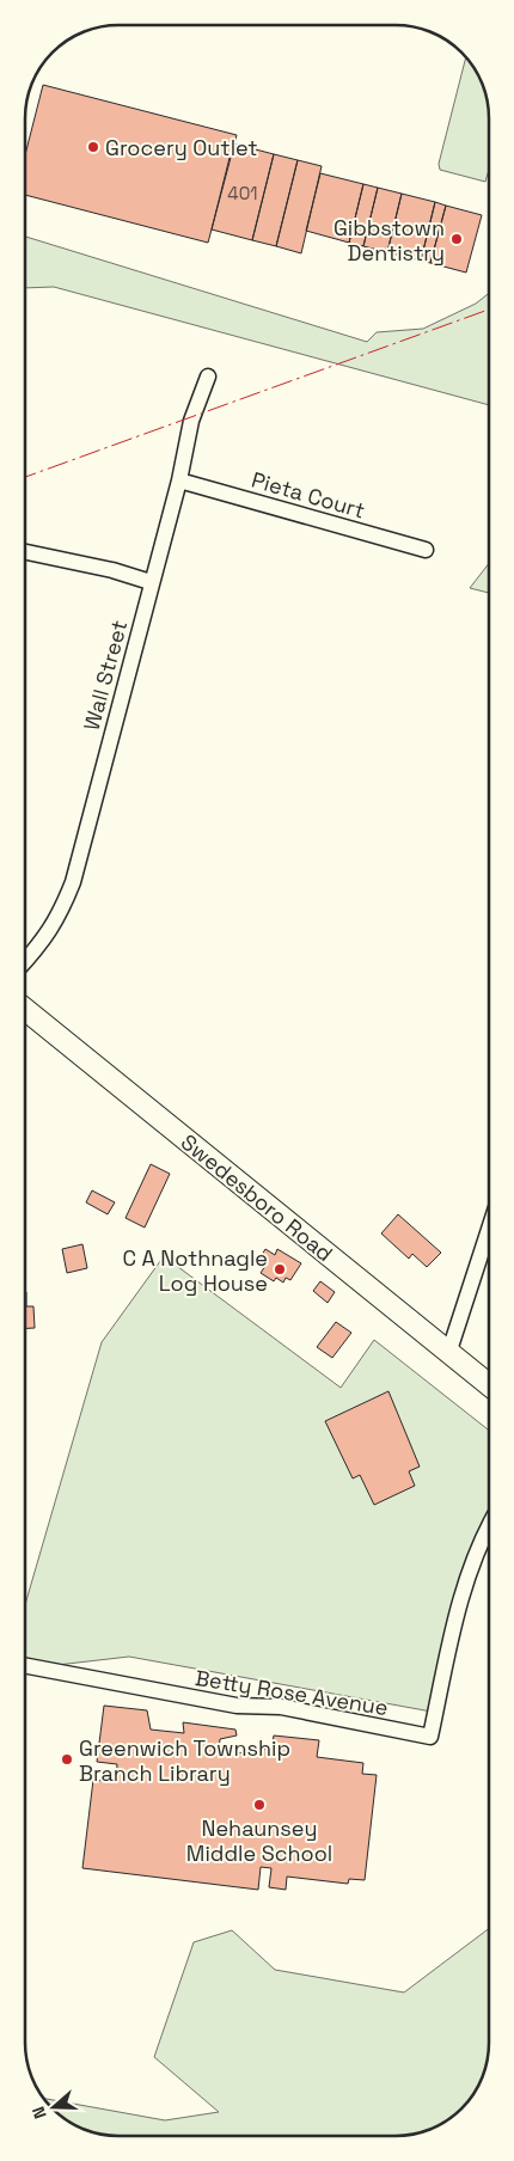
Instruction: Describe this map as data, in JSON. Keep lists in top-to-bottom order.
{
  "streets": {
    "main road": ["Swedesboro Road"],
    "street": ["Pieta Court", "Wall Street", "Betty Rose Avenue"]
  },
  "crossings": [
    ["Pieta Court", "Wall Street"]
  ],
  "places": [
    "Grocery Outlet",
    "Gibbstown Dentistry",
    "C A Nothnagle Log House",
    "Greenwich Township Branch Library",
    "Nehaunsey Middle School"
  ],
  "house_numbers": ["401"],
  "north": "left"
}
